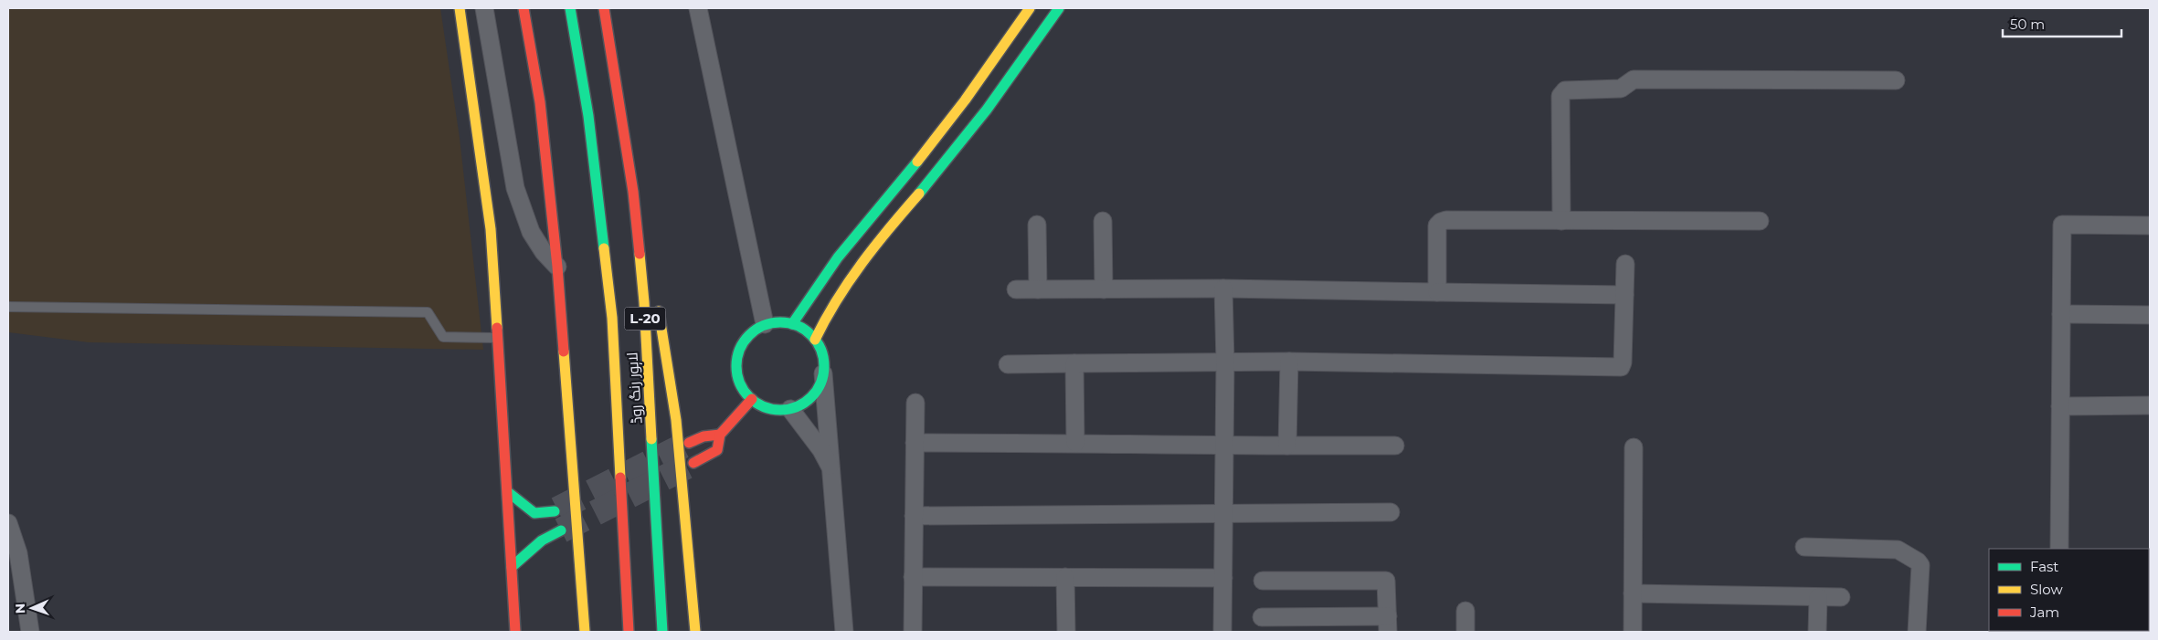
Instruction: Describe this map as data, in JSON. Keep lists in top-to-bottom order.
{
  "streets": {
    "main road": ["L-20", "لاہور رنگ روڈ"]
  },
  "legend": ["Fast", "Slow", "Jam"],
  "scale_bar": "50 m",
  "north": "left"
}
